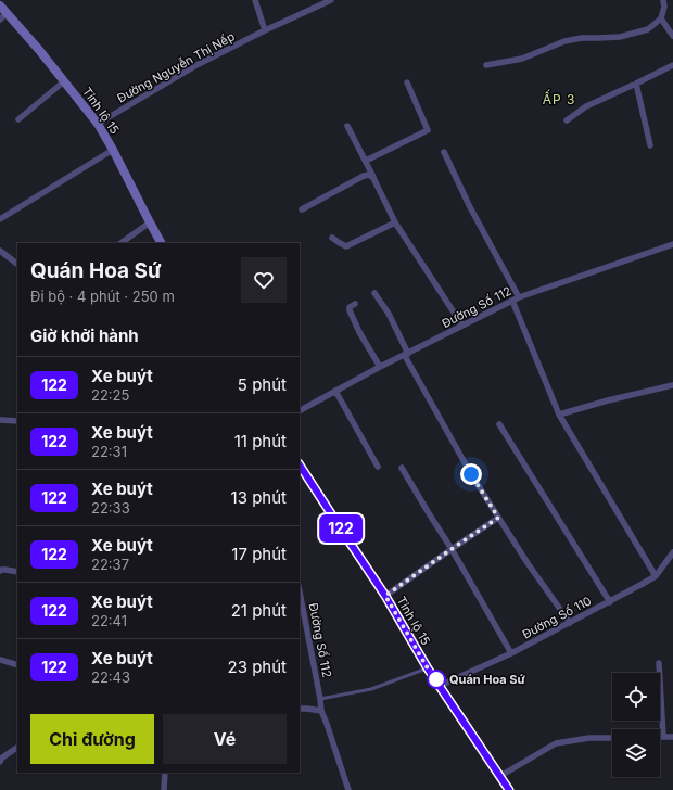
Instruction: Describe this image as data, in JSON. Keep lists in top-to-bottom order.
{
  "streets": {
    "main road": ["Tỉnh lộ 15"],
    "street": ["Đường Nguyễn Thị Nếp", "Đường Số 112", "Đường Số 110"]
  },
  "crossings": [
    ["Đường Nguyễn Thị Nếp", "Tỉnh lộ 15"],
    ["Tỉnh lộ 15", "Đường Số 110"]
  ],
  "districts": ["ẤP 3"],
  "places": ["Quán Hoa Sứ"],
  "lines": ["bus line 122"],
  "page": {
    "on_map": "122",
    "heading": [
      ["Quán Hoa Sứ", "Đi bộ · 4 phút · 250 m"],
      "Giờ khởi hành"
    ],
    "list": [
      {
        "mark": "122",
        "name": "Xe buýt",
        "note": "22:25",
        "value": "5 phút"
      },
      {
        "mark": "122",
        "name": "Xe buýt",
        "note": "22:31",
        "value": "11 phút"
      },
      {
        "mark": "122",
        "name": "Xe buýt",
        "note": "22:33",
        "value": "13 phút"
      },
      {
        "mark": "122",
        "name": "Xe buýt",
        "note": "22:37",
        "value": "17 phút"
      },
      {
        "mark": "122",
        "name": "Xe buýt",
        "note": "22:41",
        "value": "21 phút"
      },
      {
        "mark": "122",
        "name": "Xe buýt",
        "note": "22:43",
        "value": "23 phút"
      }
    ],
    "buttons": ["Chỉ đường", "Vé"]
  }
}
